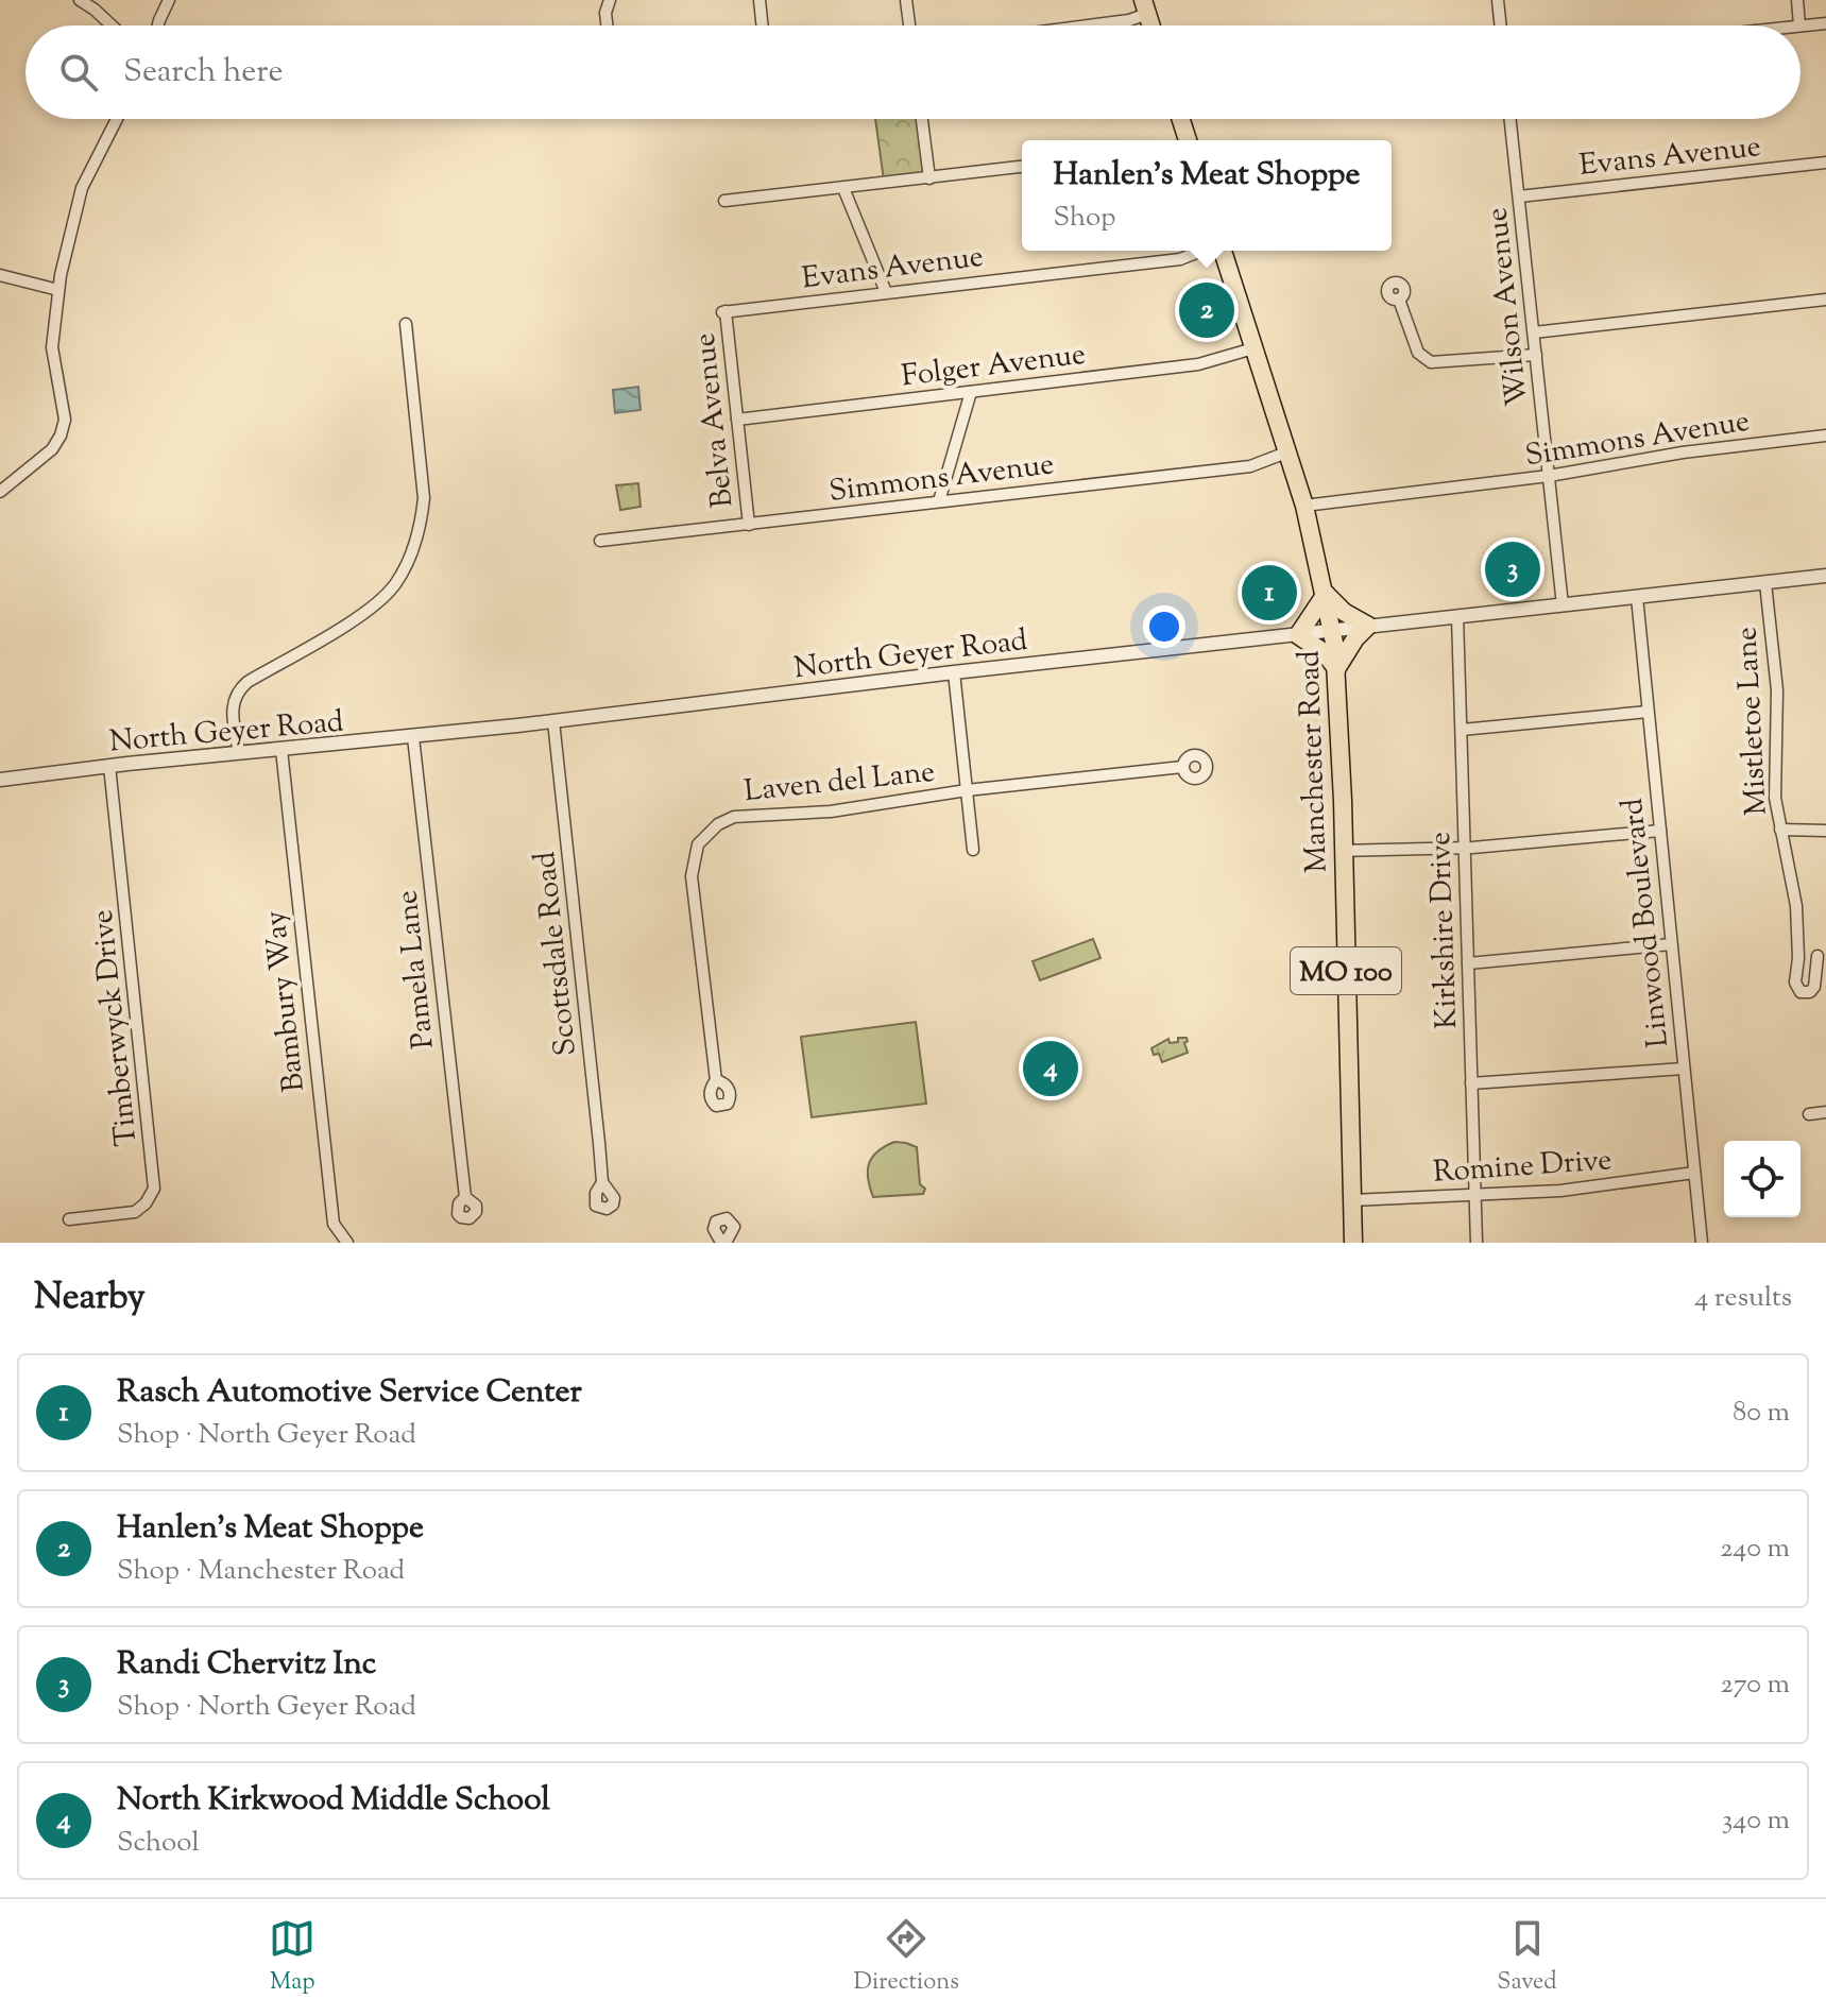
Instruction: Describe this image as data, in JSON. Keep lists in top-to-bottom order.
{
  "streets": {
    "main road": ["Manchester Road", "MO 100"],
    "street": [
      "Evans Avenue",
      "Wilson Avenue",
      "Folger Avenue",
      "Belva Avenue",
      "Simmons Avenue",
      "North Geyer Road",
      "Mistletoe Lane",
      "Laven del Lane",
      "Linwood Boulevard",
      "Kirkshire Drive",
      "Scottsdale Road",
      "Pamela Lane",
      "Bambury Way",
      "Timberwyck Drive",
      "Romine Drive"
    ]
  },
  "crossings": [
    ["Evans Avenue", "Wilson Avenue"],
    ["Evans Avenue", "Belva Avenue"],
    ["Wilson Avenue", "Simmons Avenue"],
    ["Wilson Avenue", "North Geyer Road"],
    ["Folger Avenue", "Belva Avenue"],
    ["Folger Avenue", "Manchester Road"],
    ["Belva Avenue", "Simmons Avenue"],
    ["Simmons Avenue", "Manchester Road"],
    ["North Geyer Road", "Mistletoe Lane"],
    ["North Geyer Road", "Manchester Road"],
    ["North Geyer Road", "Linwood Boulevard"],
    ["North Geyer Road", "Kirkshire Drive"],
    ["North Geyer Road", "Scottsdale Road"],
    ["North Geyer Road", "Pamela Lane"],
    ["North Geyer Road", "Bambury Way"],
    ["North Geyer Road", "Timberwyck Drive"],
    ["Manchester Road", "Romine Drive"],
    ["Linwood Boulevard", "Romine Drive"],
    ["Kirkshire Drive", "Romine Drive"]
  ],
  "page": {
    "search": "Search here",
    "popup": ["Hanlen's Meat Shoppe", "Shop"],
    "pins": [
      "2",
      "3",
      "1",
      "4"
    ],
    "heading": ["Nearby", "4 results"],
    "list": [
      {
        "mark": "1",
        "name": "Rasch Automotive Service Center",
        "note": "Shop · North Geyer Road",
        "value": "80 m"
      },
      {
        "mark": "2",
        "name": "Hanlen's Meat Shoppe",
        "note": "Shop · Manchester Road",
        "value": "240 m"
      },
      {
        "mark": "3",
        "name": "Randi Chervitz Inc",
        "note": "Shop · North Geyer Road",
        "value": "270 m"
      },
      {
        "mark": "4",
        "name": "North Kirkwood Middle School",
        "note": "School",
        "value": "340 m"
      }
    ],
    "nav": ["Map", "Directions", "Saved"]
  }
}
